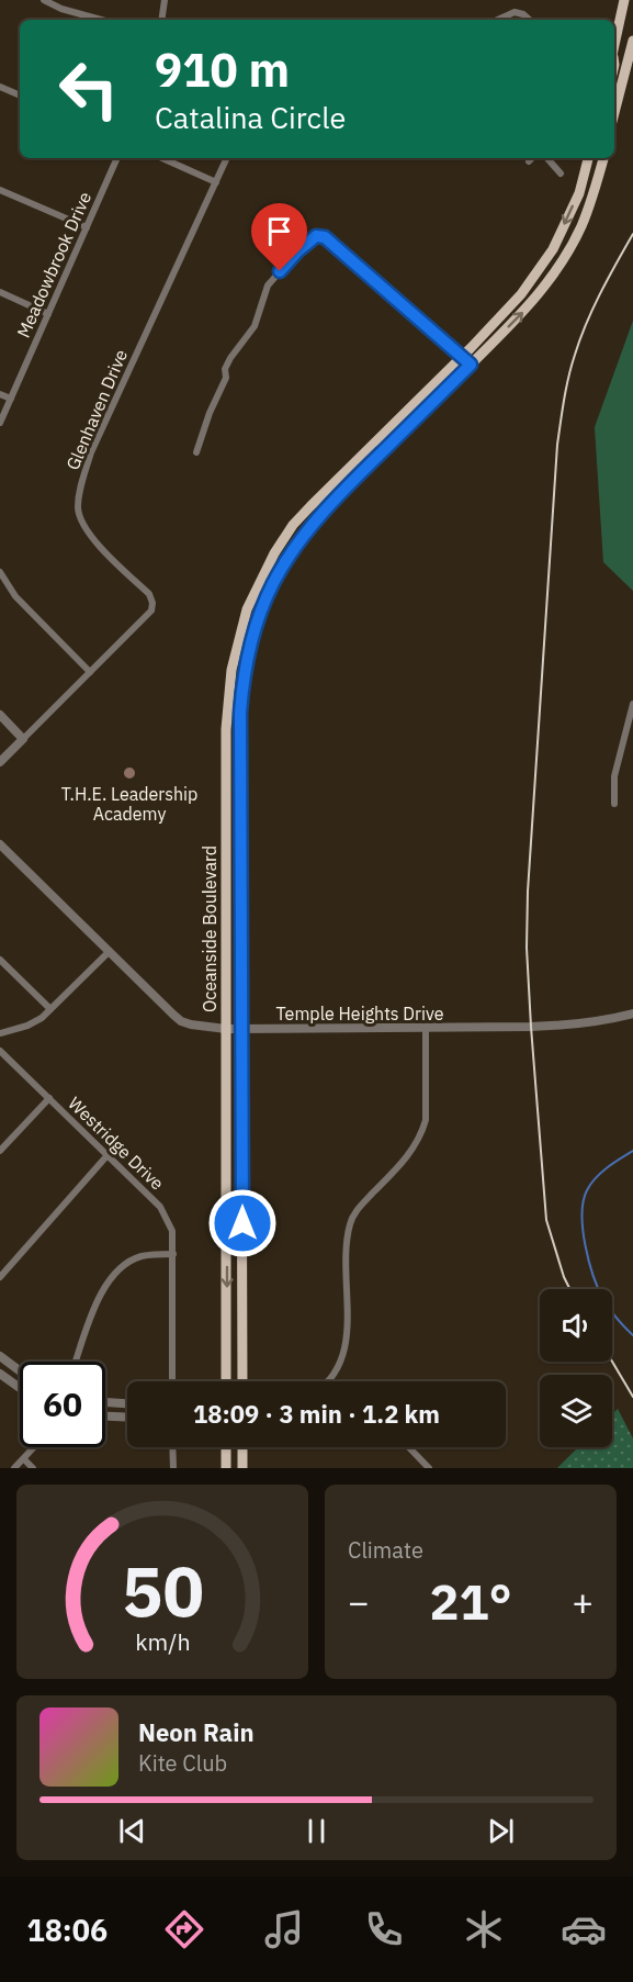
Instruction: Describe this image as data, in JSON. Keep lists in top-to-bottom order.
{
  "streets": {
    "main road": ["Oceanside Boulevard"],
    "street": [
      "Meadowbrook Drive",
      "Glenhaven Drive",
      "Temple Heights Drive",
      "Westridge Drive"
    ]
  },
  "crossings": [
    ["Oceanside Boulevard", "Temple Heights Drive"]
  ],
  "places": ["T.H.E. Leadership Academy"],
  "page": {
    "turn": ["910 m", "Catalina Circle"],
    "limit": "60",
    "trip": "18:09 · 3 min · 1.2 km",
    "tile": "Climate",
    "heat": ["−", "21°", "+"],
    "song": ["Neon Rain", "Kite Club"],
    "tabs": "18:06",
    "gauge": ["50", "km/h"]
  }
}
